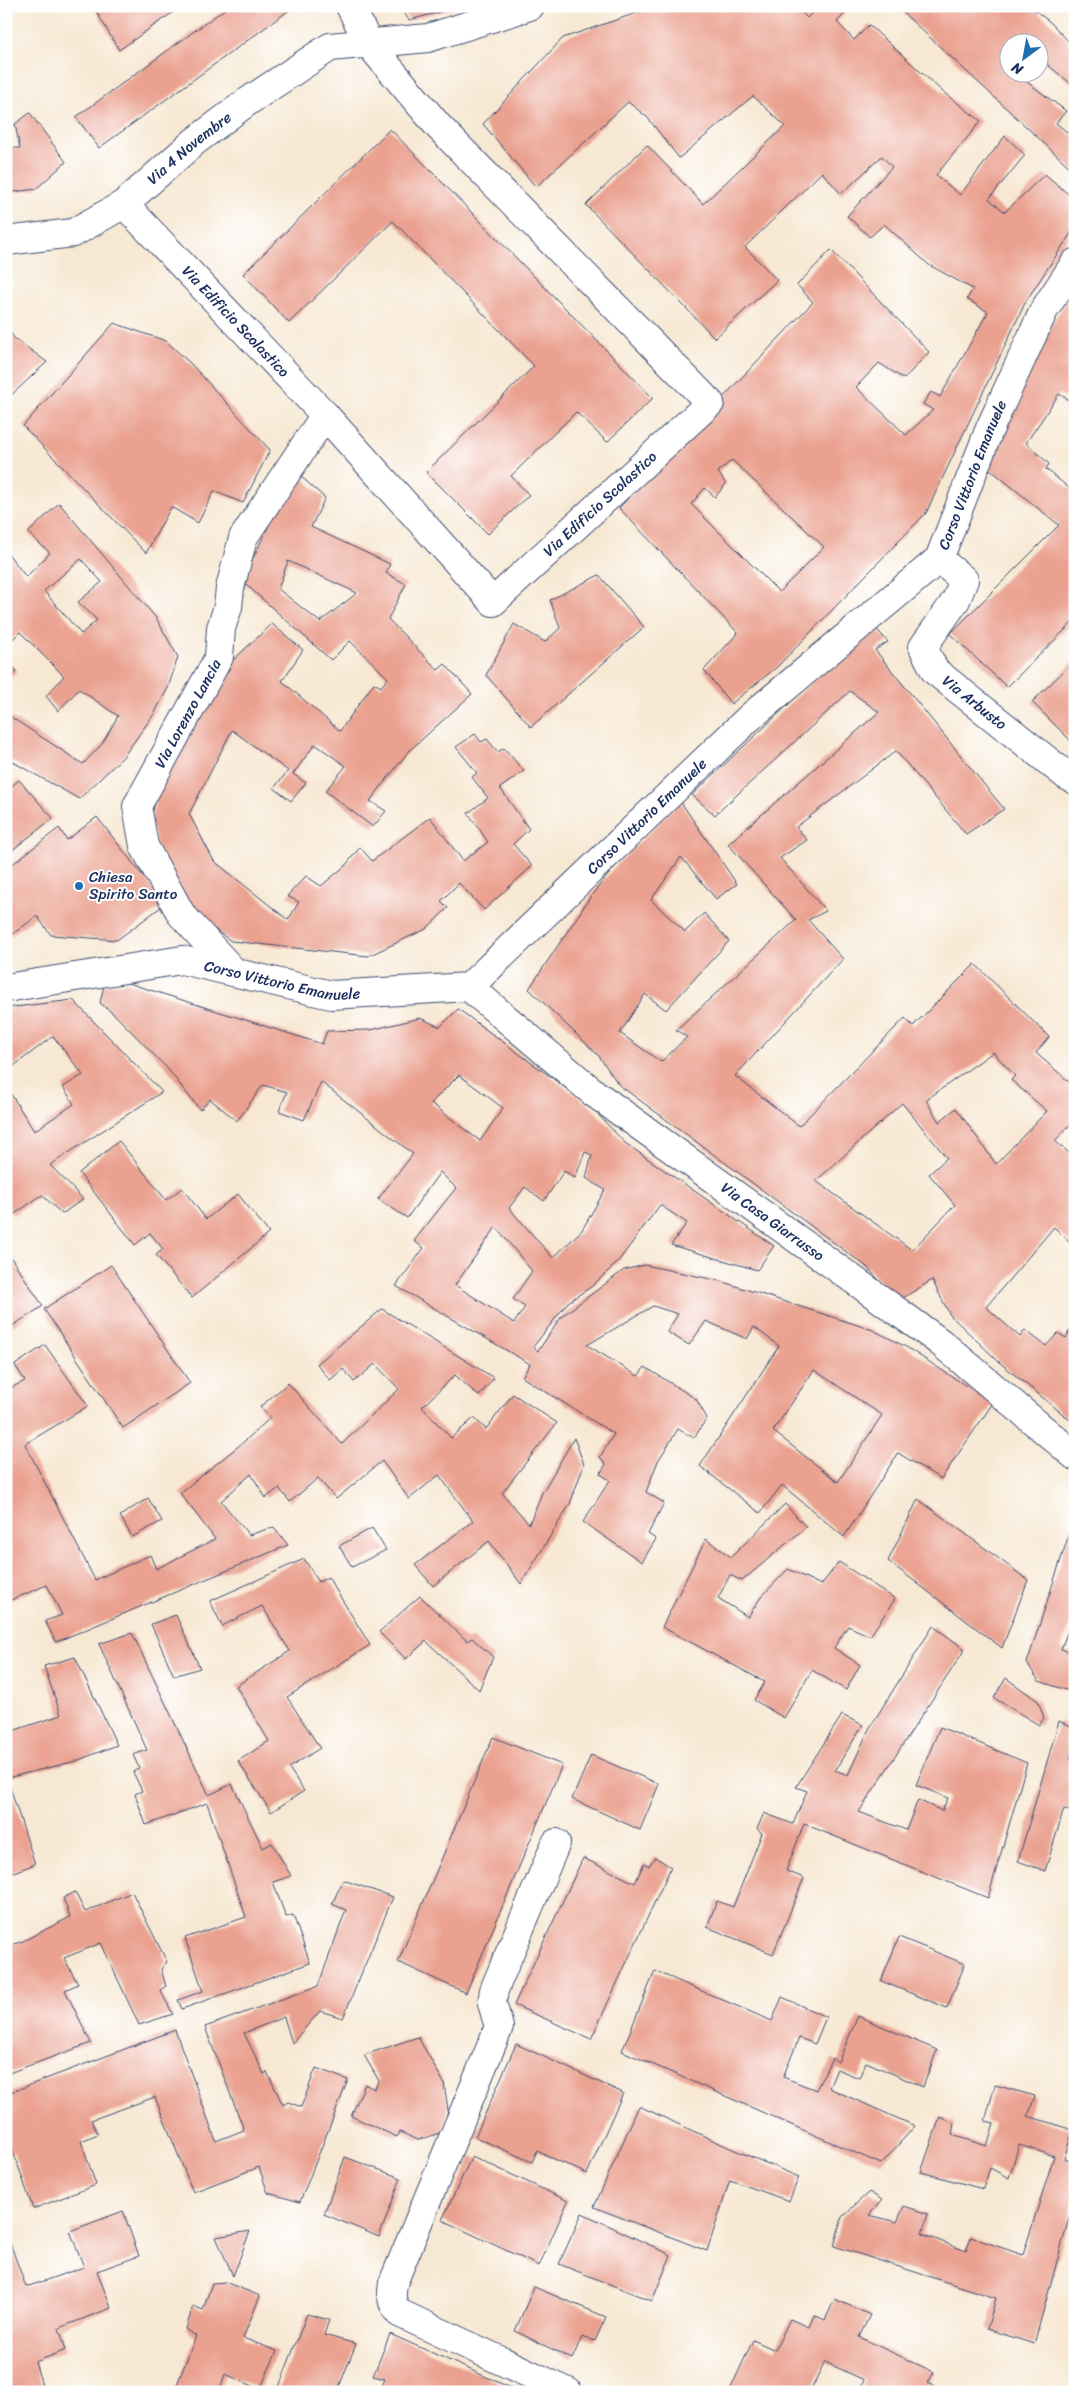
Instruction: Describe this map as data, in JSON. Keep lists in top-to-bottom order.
{
  "streets": {
    "street": [
      "Via 4 Novembre",
      "Via Edificio Scolastico",
      "Corso Vittorio Emanuele",
      "Via Arbusto",
      "Via Lorenzo Lancia",
      "Via Casa Giarrusso"
    ]
  },
  "crossings": [
    ["Via 4 Novembre", "Via Edificio Scolastico"],
    ["Via Edificio Scolastico", "Via Lorenzo Lancia"],
    ["Corso Vittorio Emanuele", "Via Arbusto"],
    ["Corso Vittorio Emanuele", "Via Lorenzo Lancia"],
    ["Corso Vittorio Emanuele", "Via Casa Giarrusso"]
  ],
  "places": ["Chiesa Spirito Santo"],
  "north": "bottom left"
}
